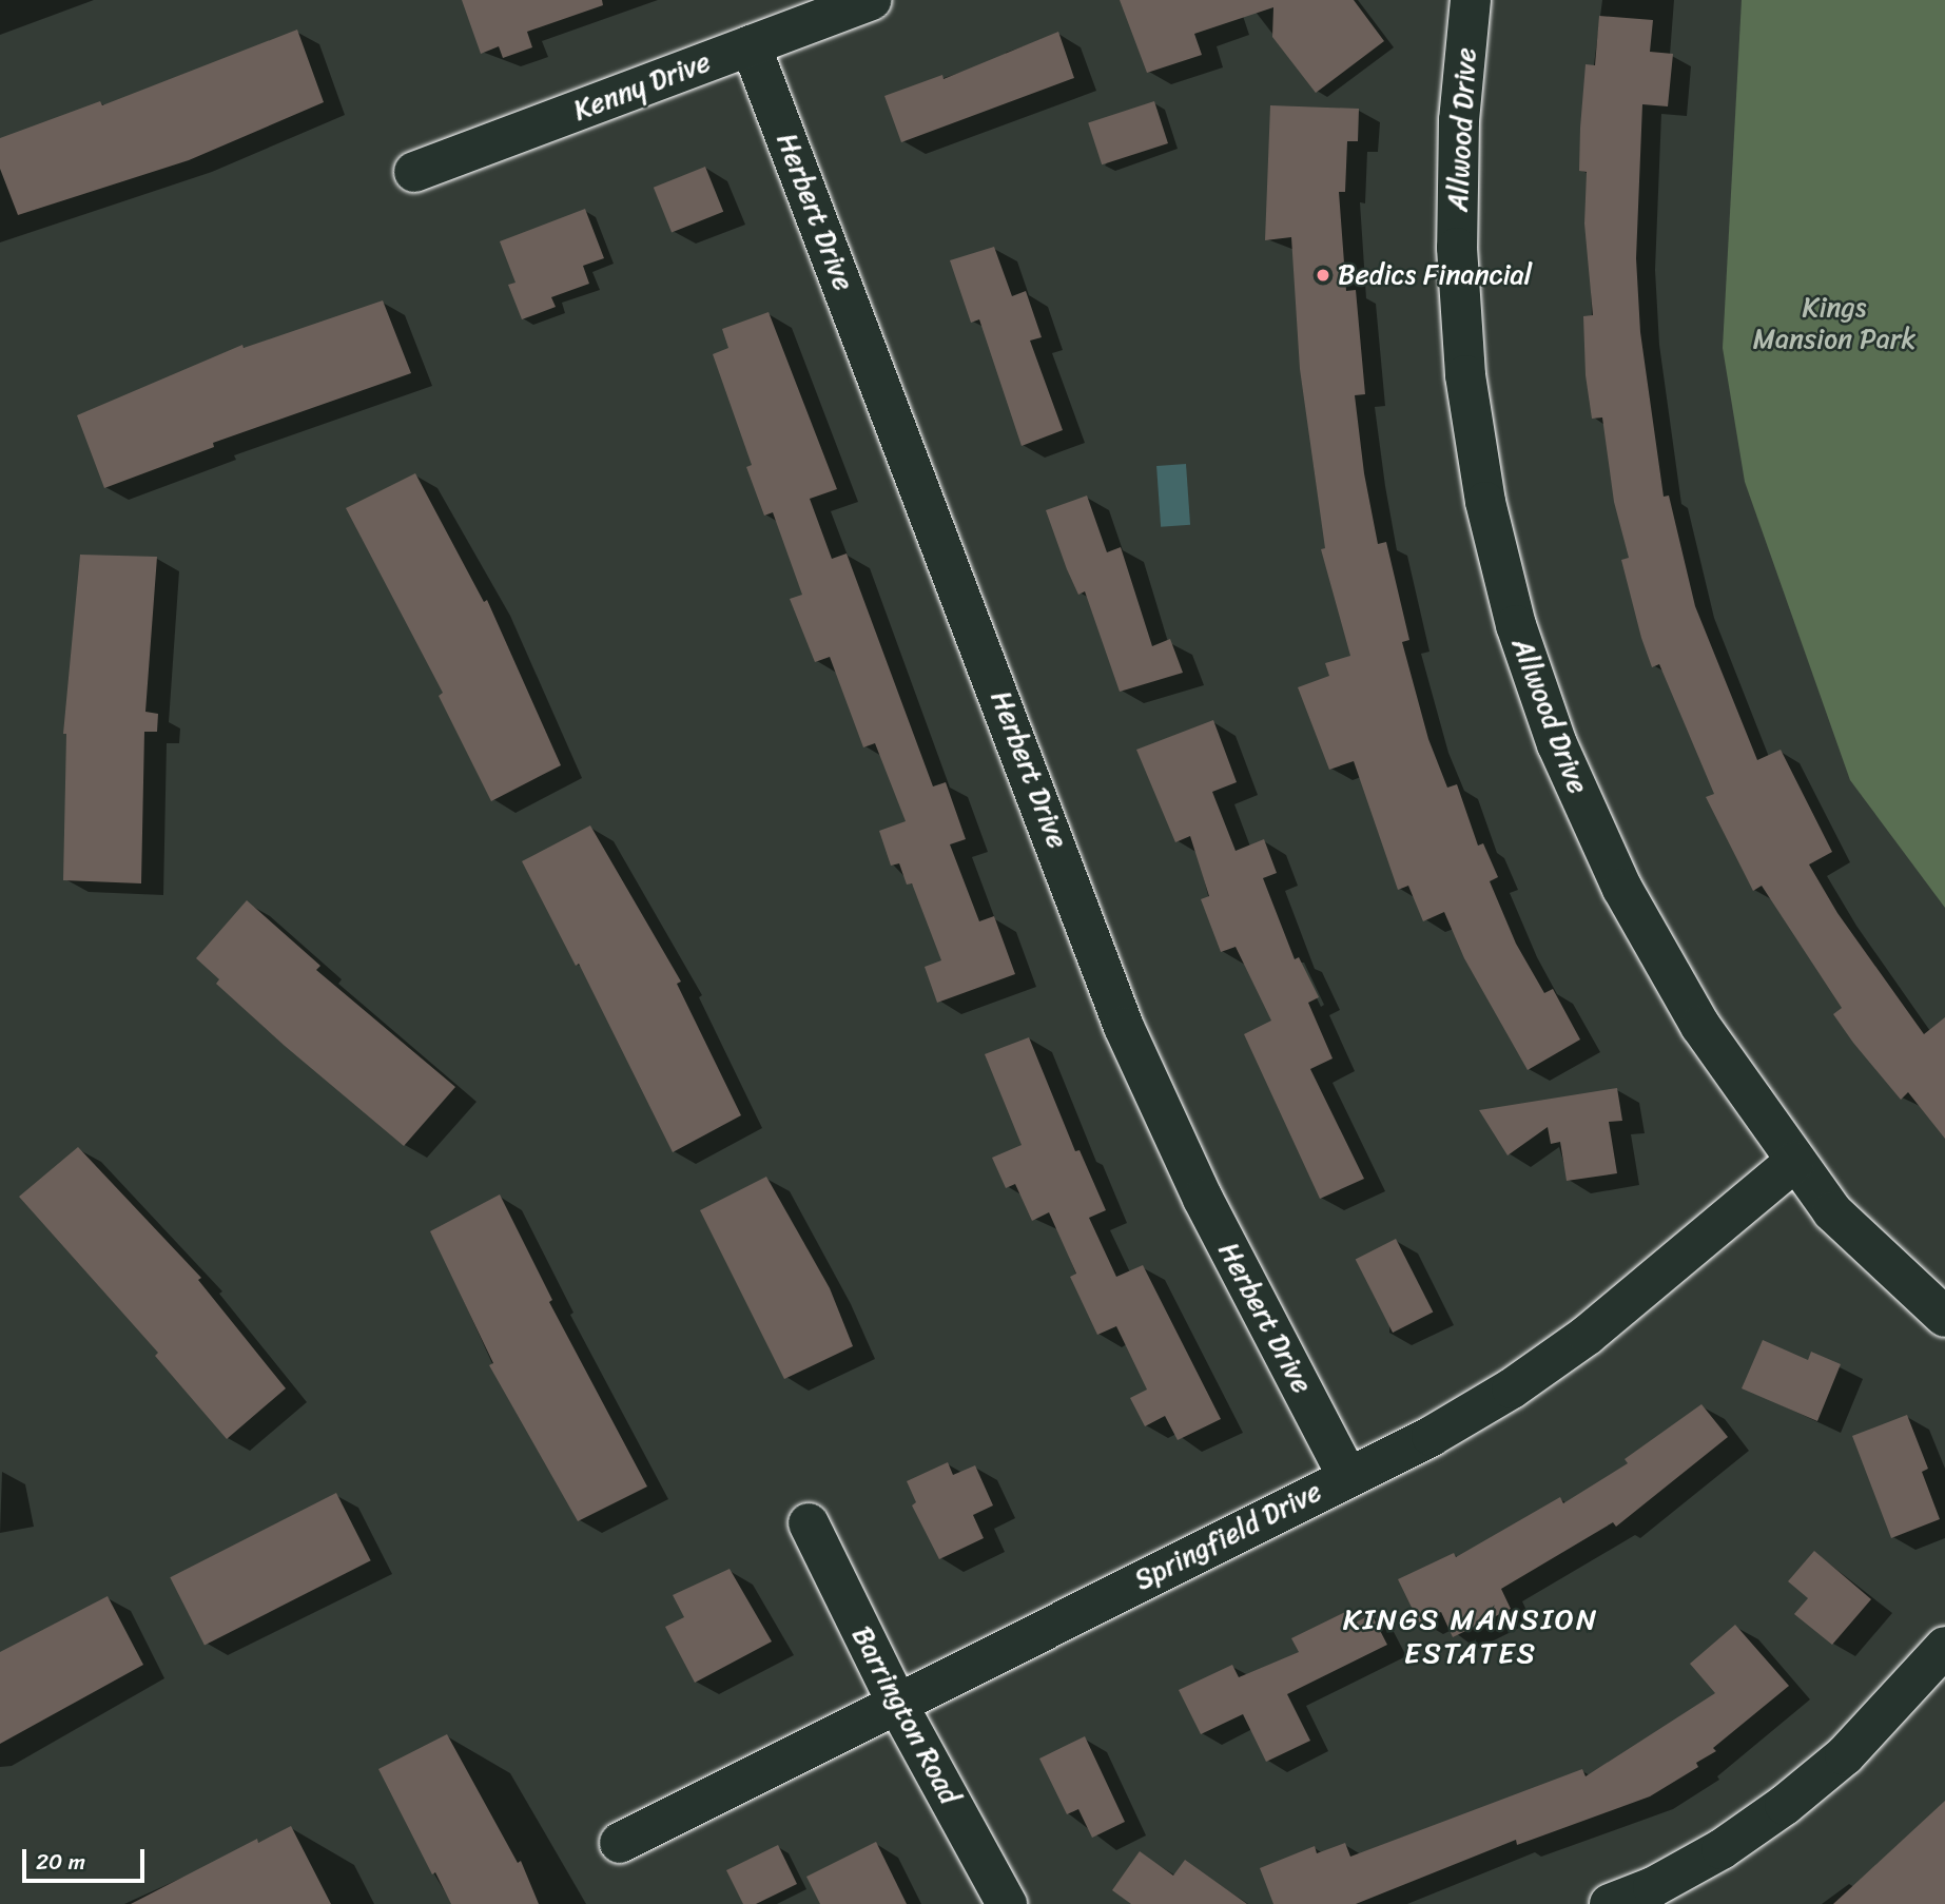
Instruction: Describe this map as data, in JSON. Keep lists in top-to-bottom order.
{
  "streets": {
    "street": [
      "Kenny Drive",
      "Allwood Drive",
      "Herbert Drive",
      "Springfield Drive",
      "Barrington Road"
    ]
  },
  "crossings": [
    ["Kenny Drive", "Herbert Drive"],
    ["Allwood Drive", "Springfield Drive"],
    ["Herbert Drive", "Springfield Drive"],
    ["Springfield Drive", "Barrington Road"]
  ],
  "districts": ["KINGS MANSION ESTATES"],
  "parks": ["Kings Mansion Park"],
  "places": ["Bedics Financial"],
  "scale_bar": "20 m"
}
